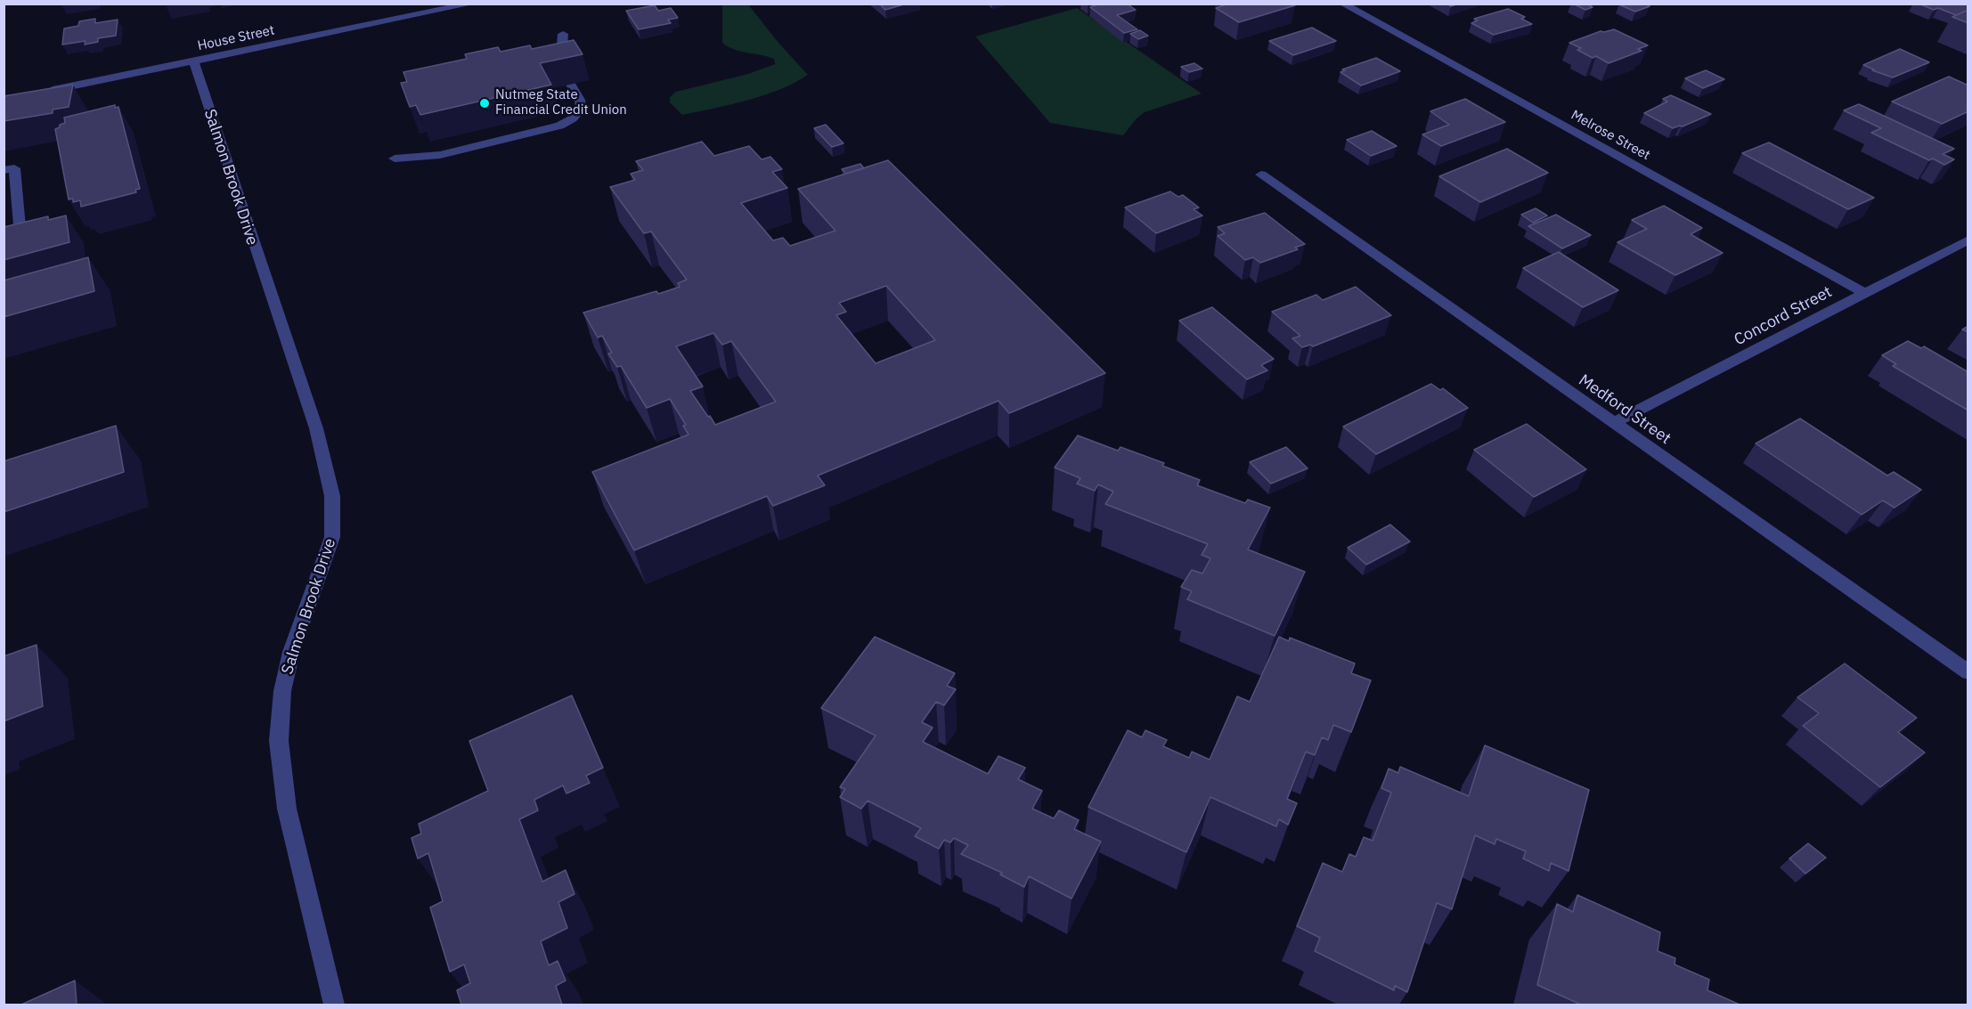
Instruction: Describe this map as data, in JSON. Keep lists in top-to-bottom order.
{
  "streets": {
    "street": [
      "House Street",
      "Melrose Street",
      "Salmon Brook Drive",
      "Concord Street",
      "Medford Street"
    ]
  },
  "crossings": [
    ["House Street", "Salmon Brook Drive"],
    ["Melrose Street", "Concord Street"],
    ["Concord Street", "Medford Street"]
  ],
  "places": ["Nutmeg State Financial Credit Union"]
}
